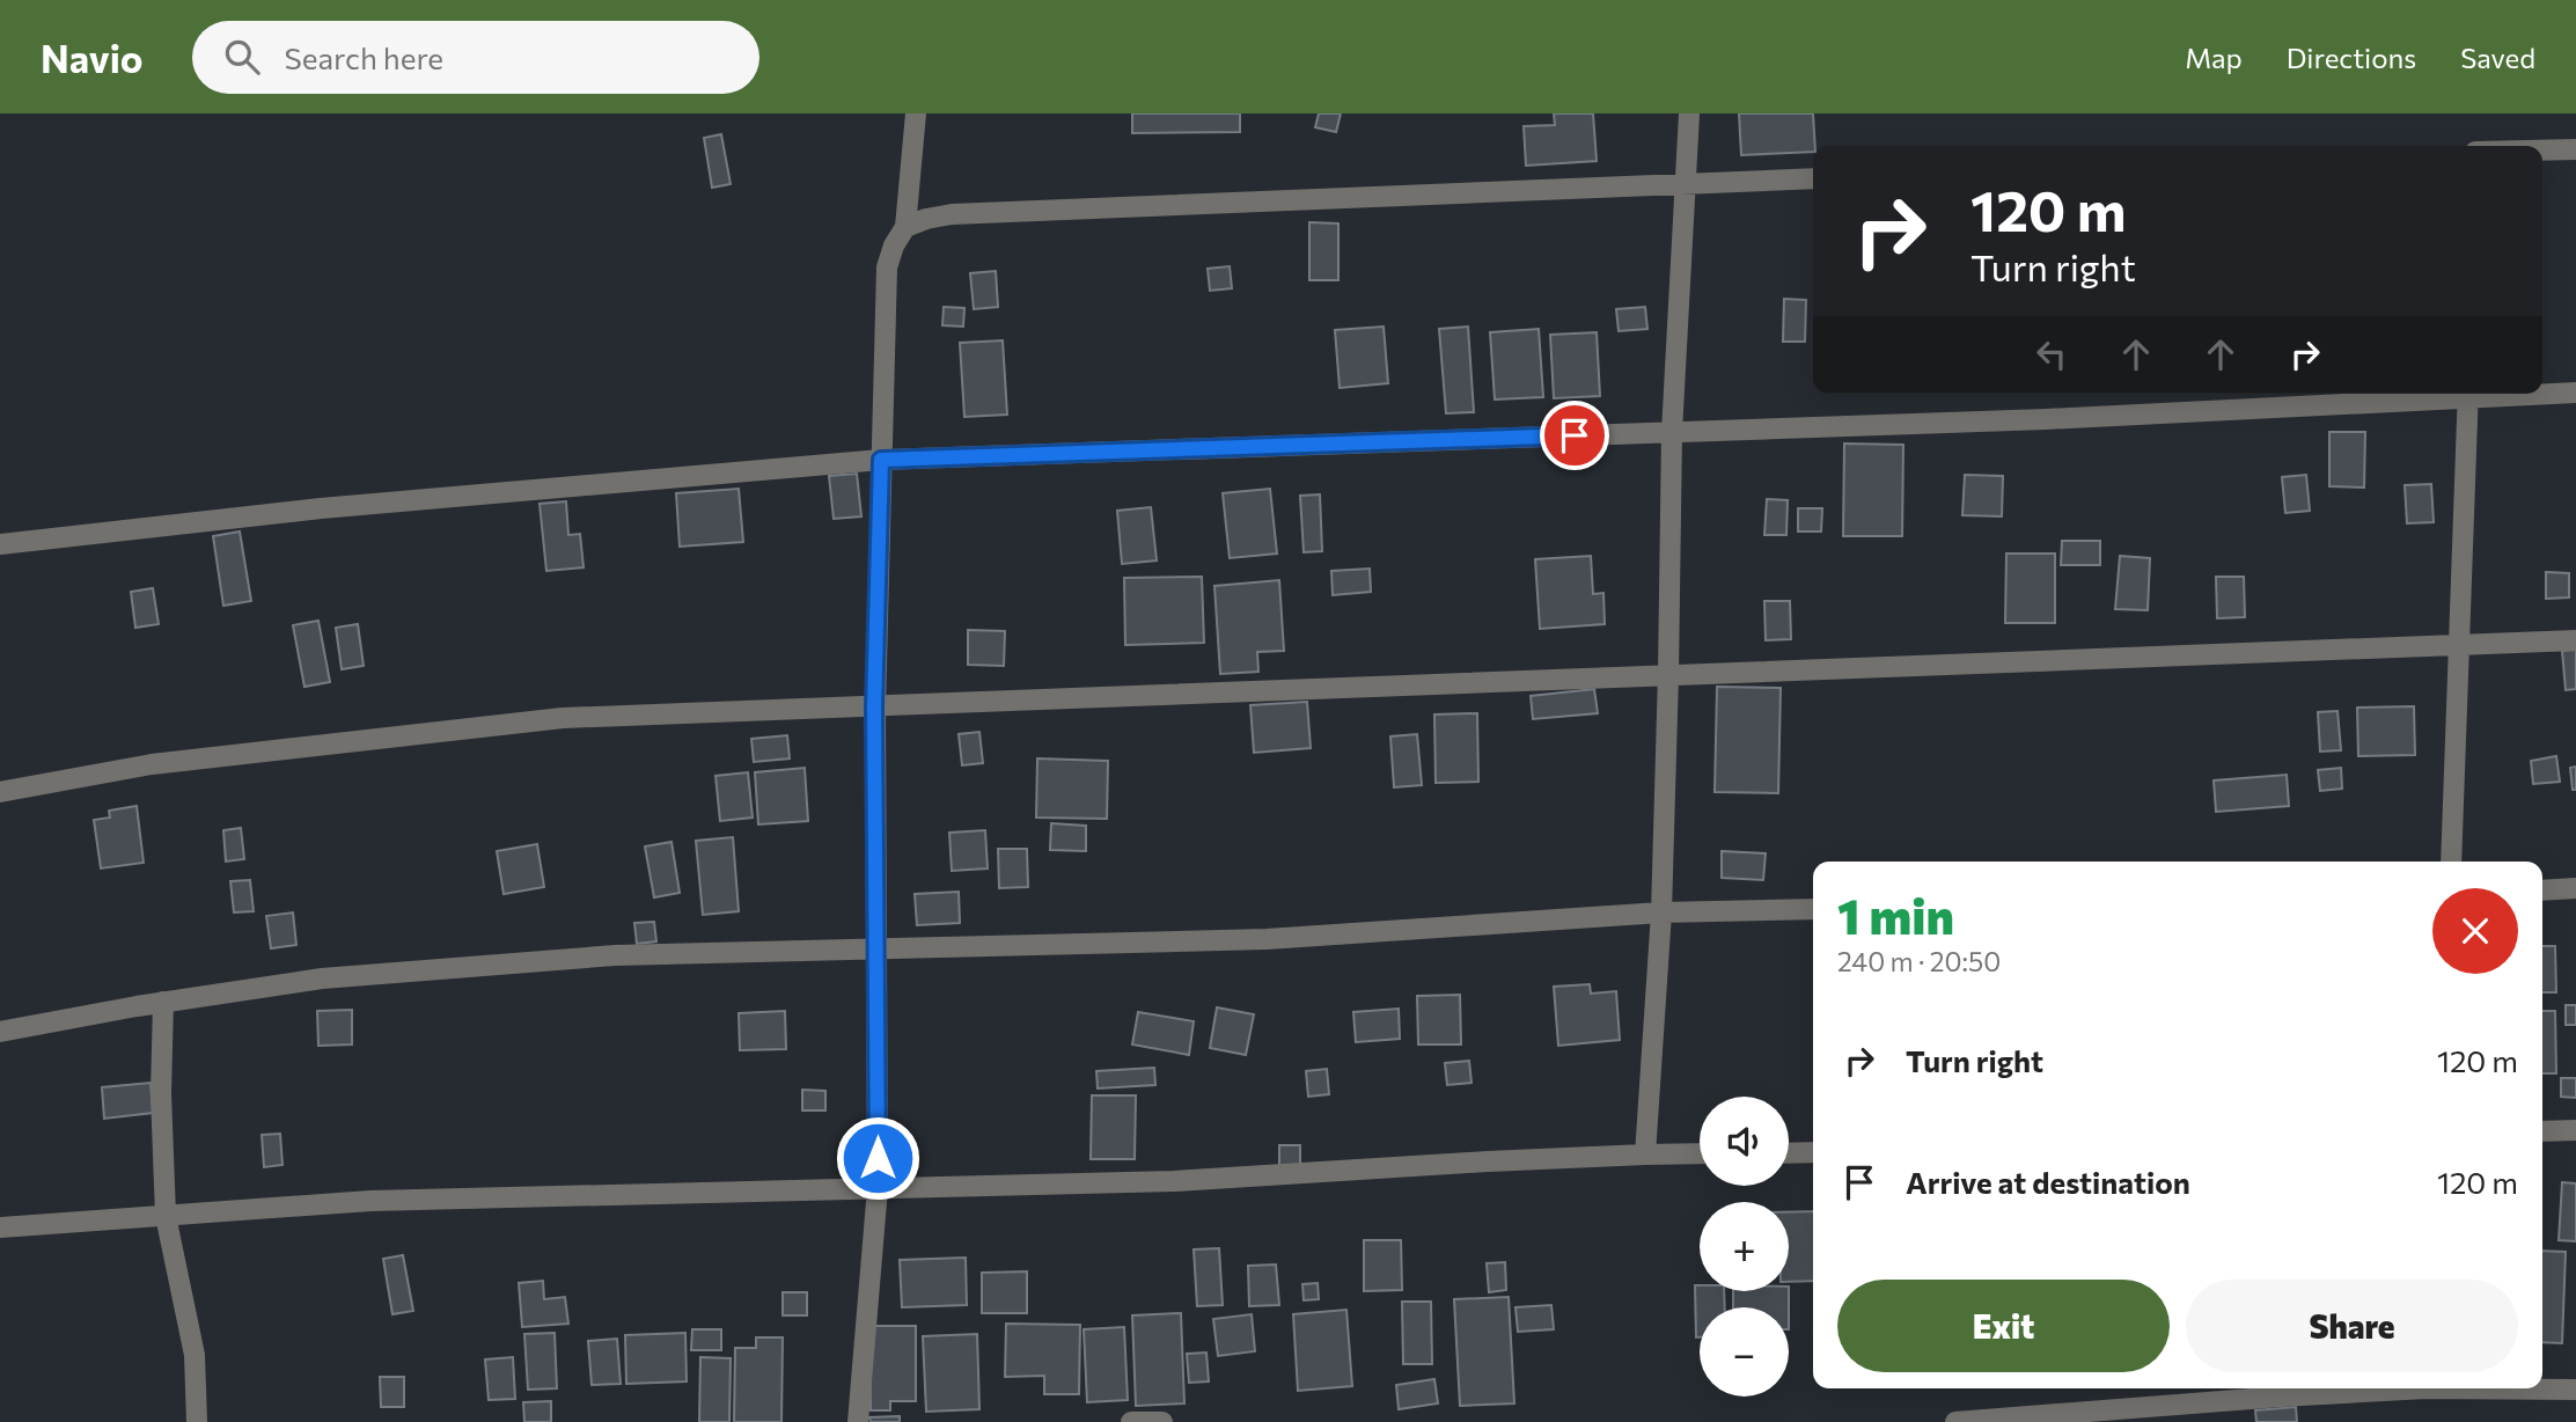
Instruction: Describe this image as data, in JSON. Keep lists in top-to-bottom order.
{
  "page": {
    "header": "Navio",
    "search": "Search here",
    "nav": ["Map", "Directions", "Saved"],
    "turn": ["120 m", "Turn right"],
    "heading": ["1 min", "240 m · 20:50"],
    "list": [
      {
        "name": "Turn right",
        "value": "120 m"
      },
      {
        "name": "Arrive at destination",
        "value": "120 m"
      }
    ],
    "map_buttons": ["+", "−"],
    "buttons": ["Exit", "Share"]
  }
}
